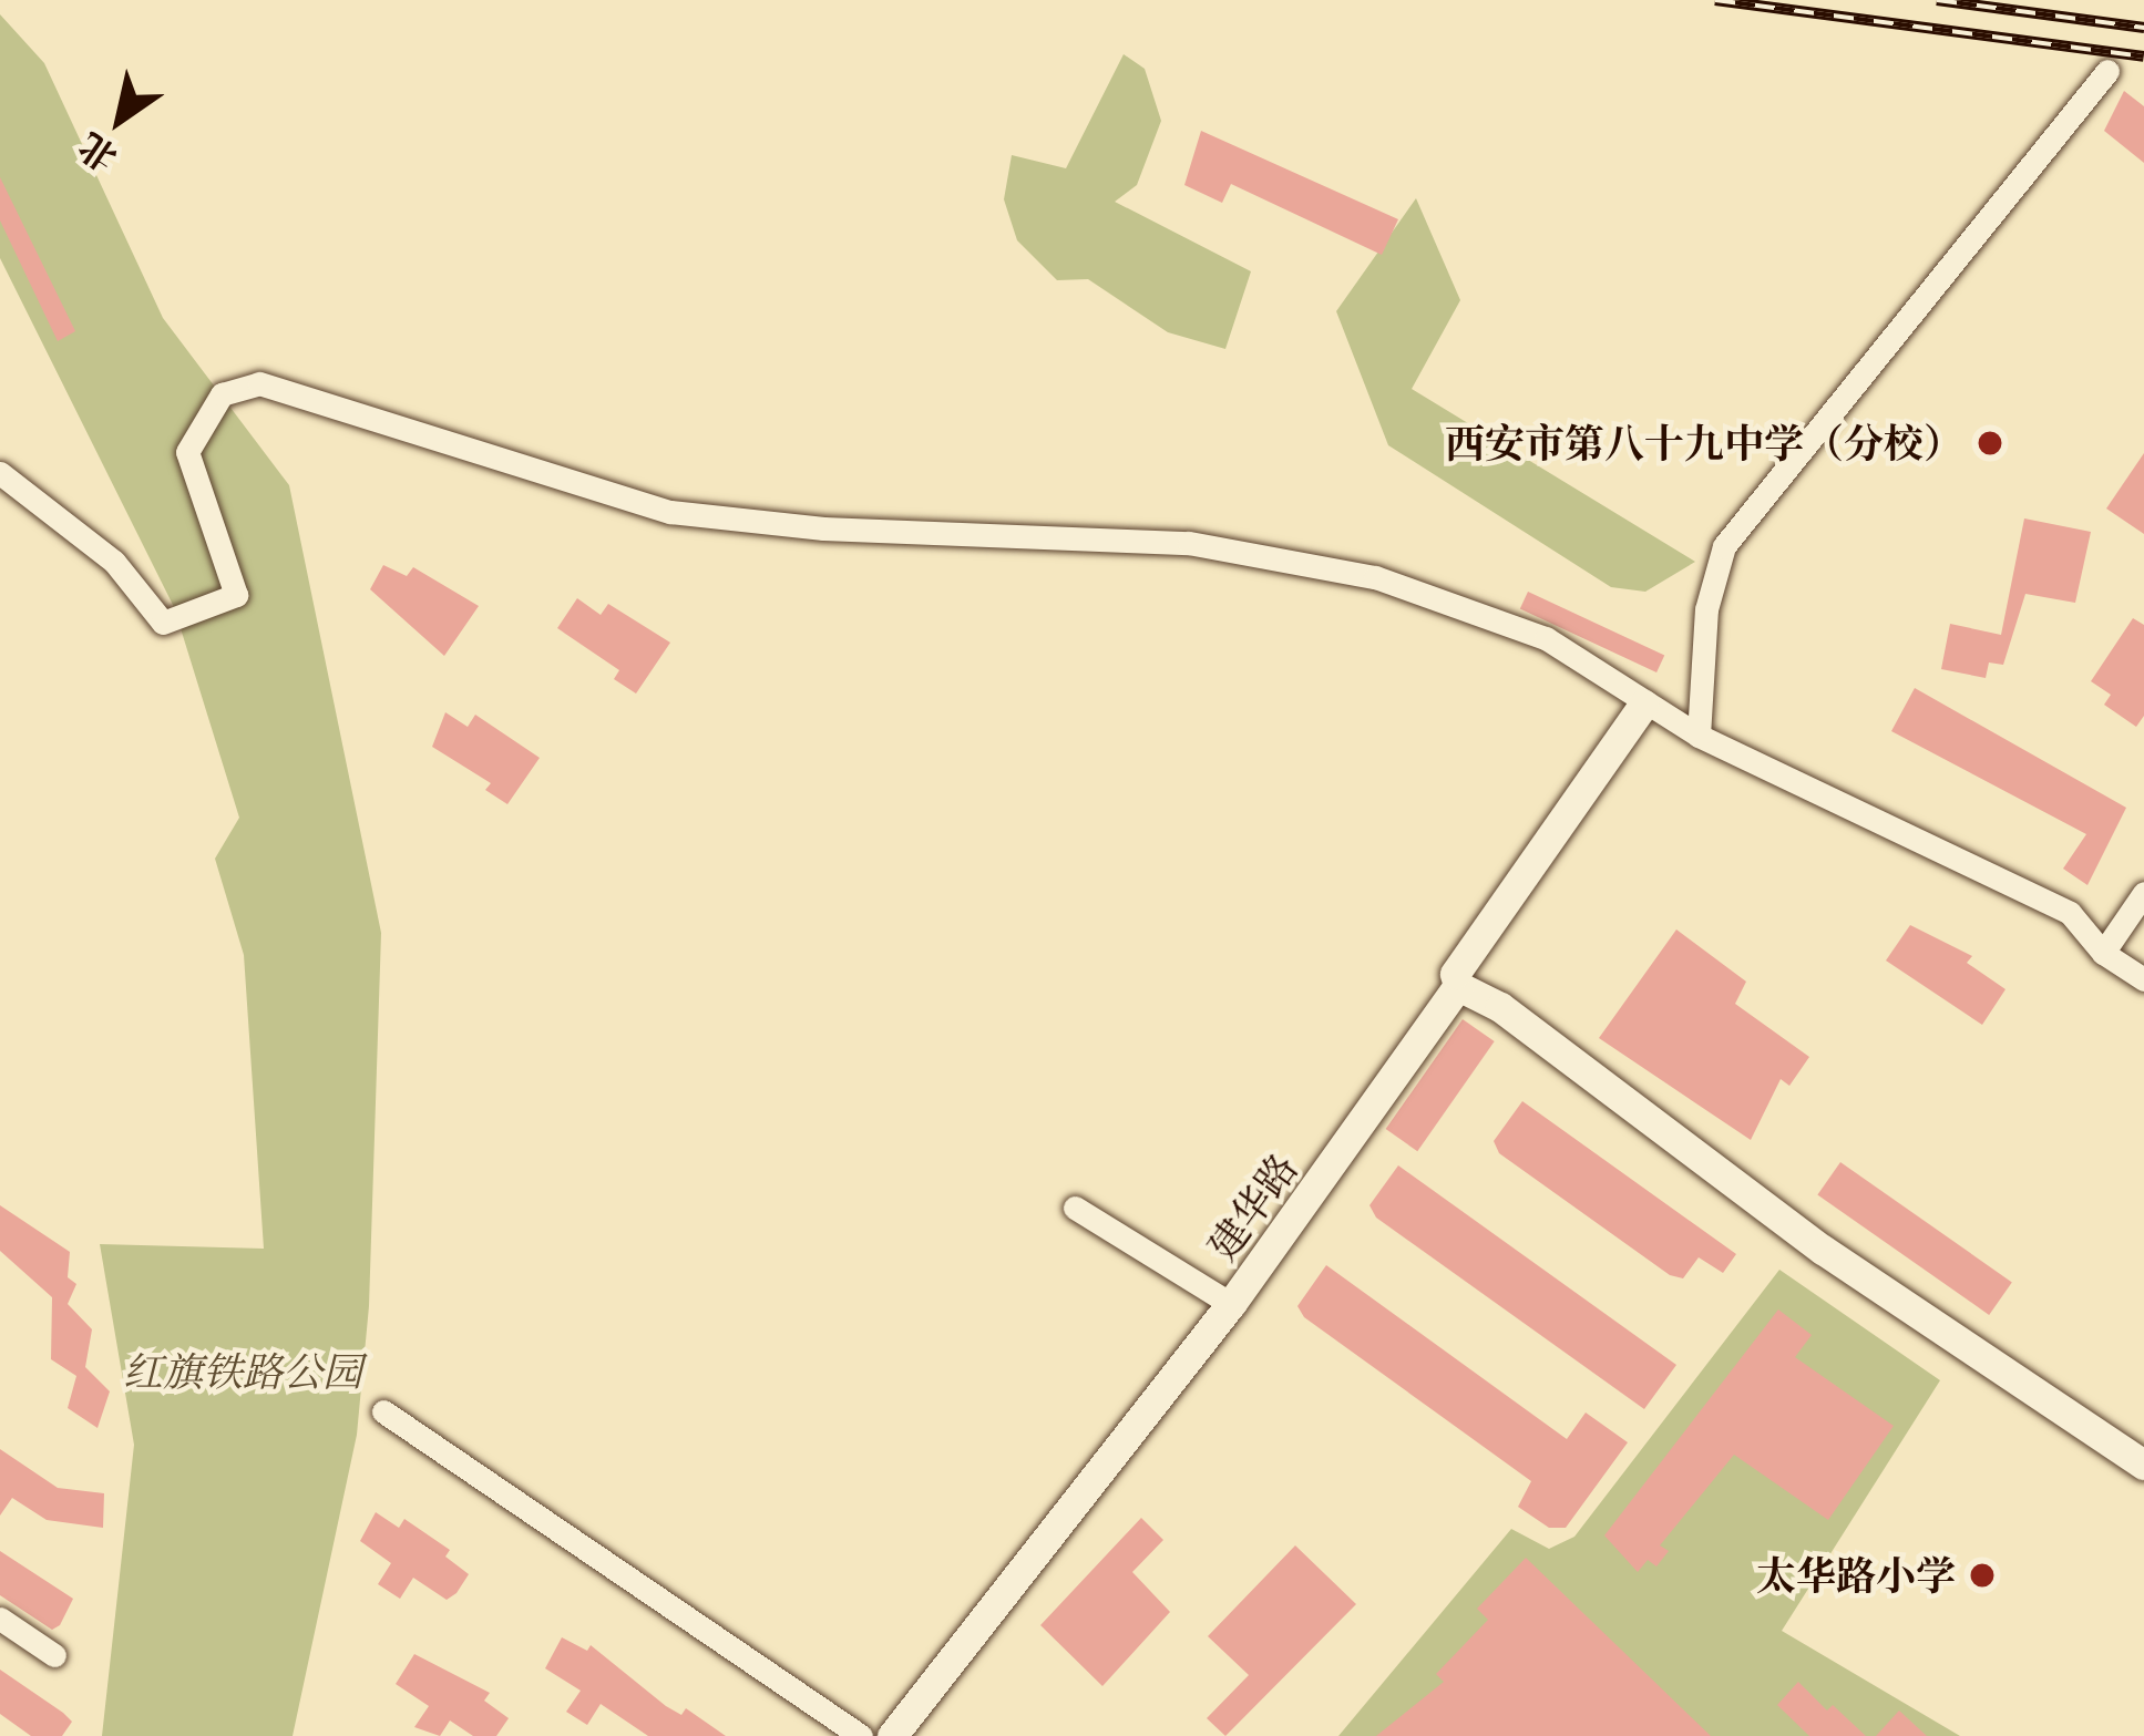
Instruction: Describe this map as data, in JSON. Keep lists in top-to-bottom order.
{
  "streets": {
    "street": ["建华路"]
  },
  "parks": ["红旗铁路公园"],
  "places": ["西安市第八十九中学（分校）", "太华路小学"],
  "north": "bottom left"
}
